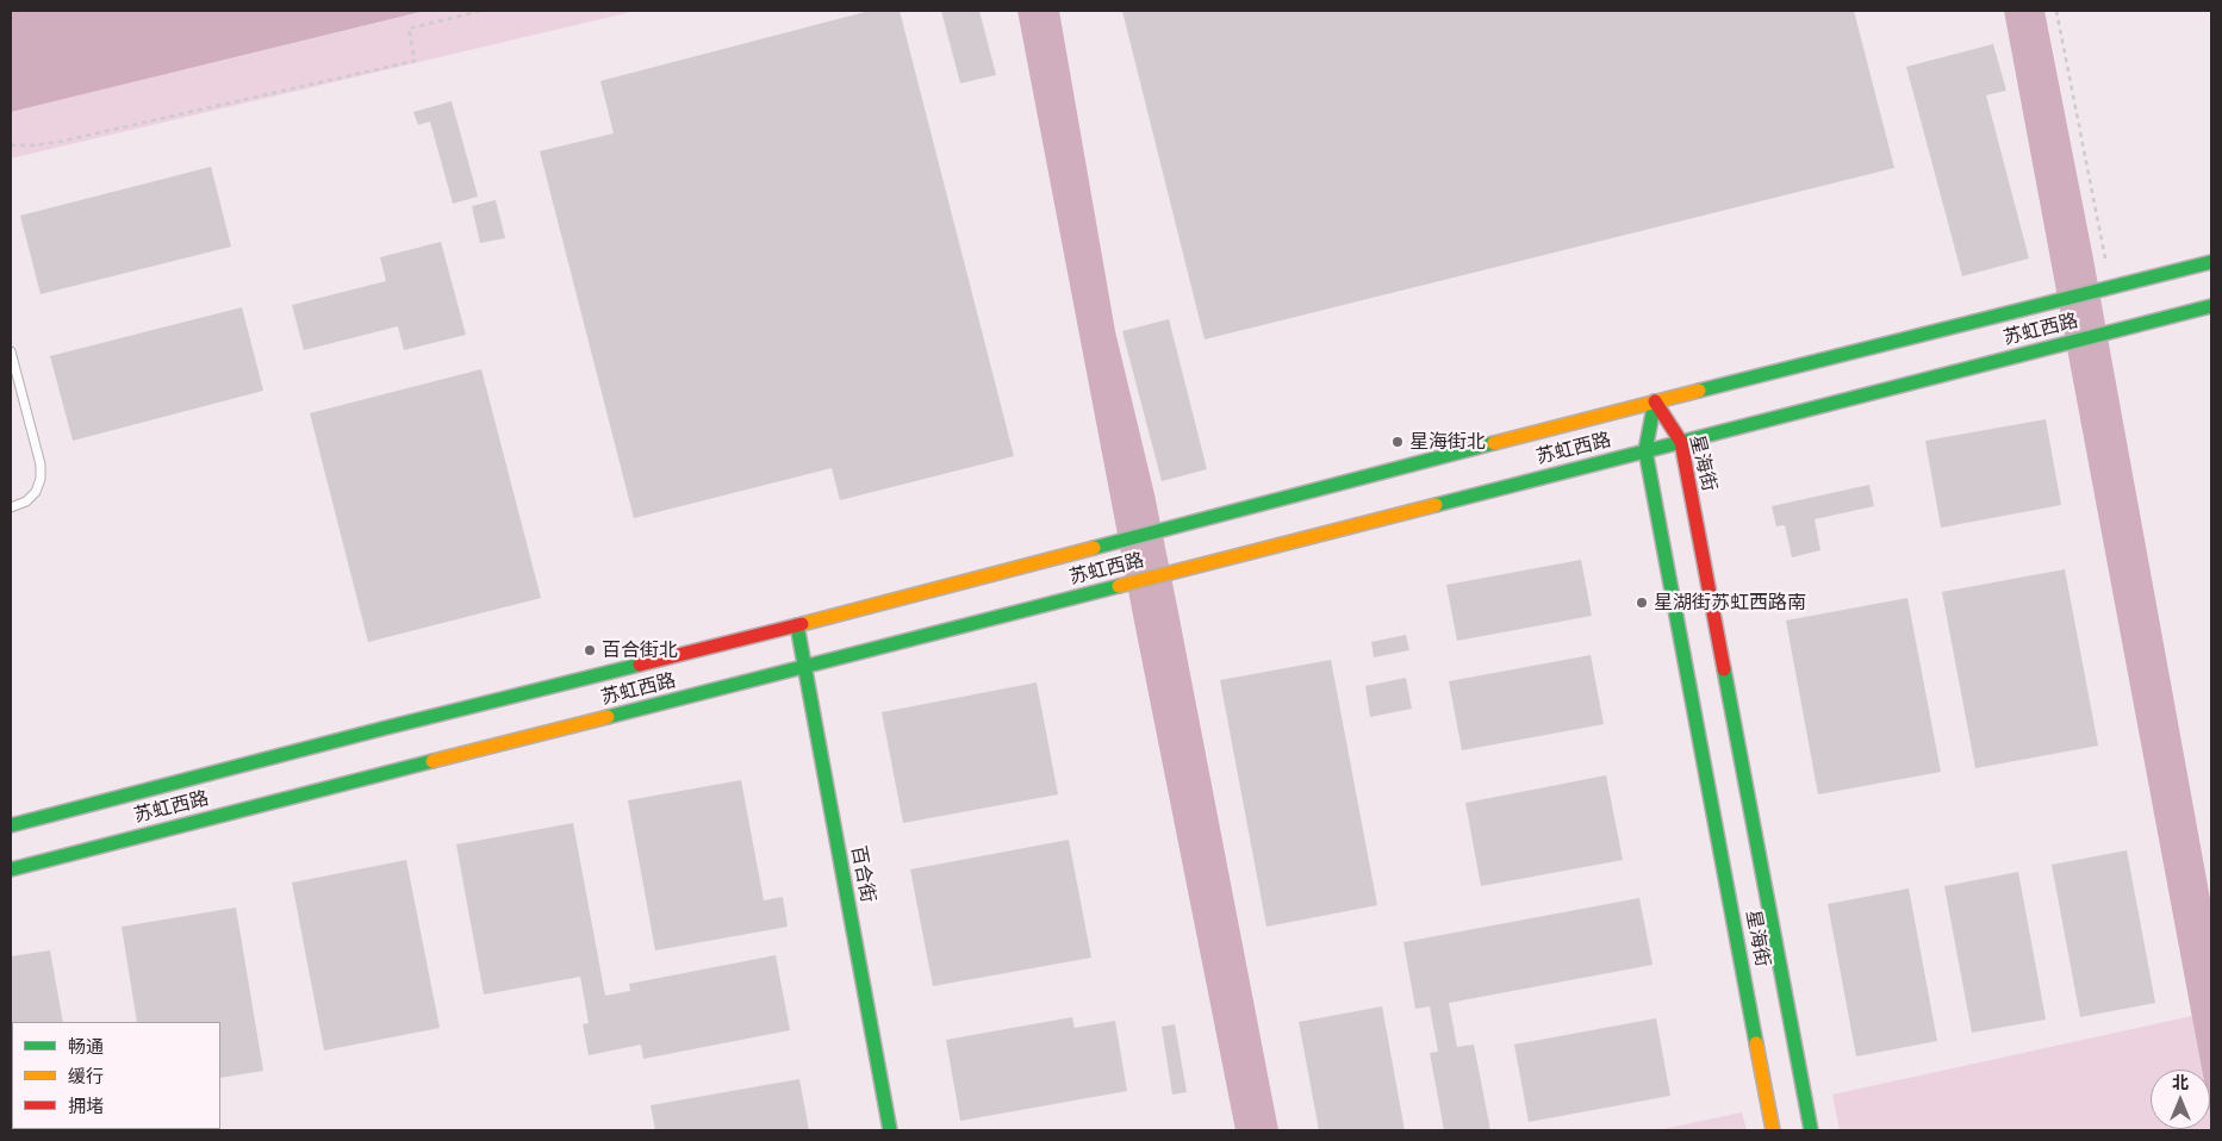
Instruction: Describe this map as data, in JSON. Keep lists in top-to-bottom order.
{
  "streets": {
    "main road": ["苏虹西路", "星海街", "百合街"]
  },
  "crossings": [
    ["苏虹西路", "星海街"],
    ["苏虹西路", "百合街"]
  ],
  "places": ["星海街北", "星湖街苏虹西路南", "百合街北"],
  "legend": ["畅通", "缓行", "拥堵"],
  "north": "top"
}
